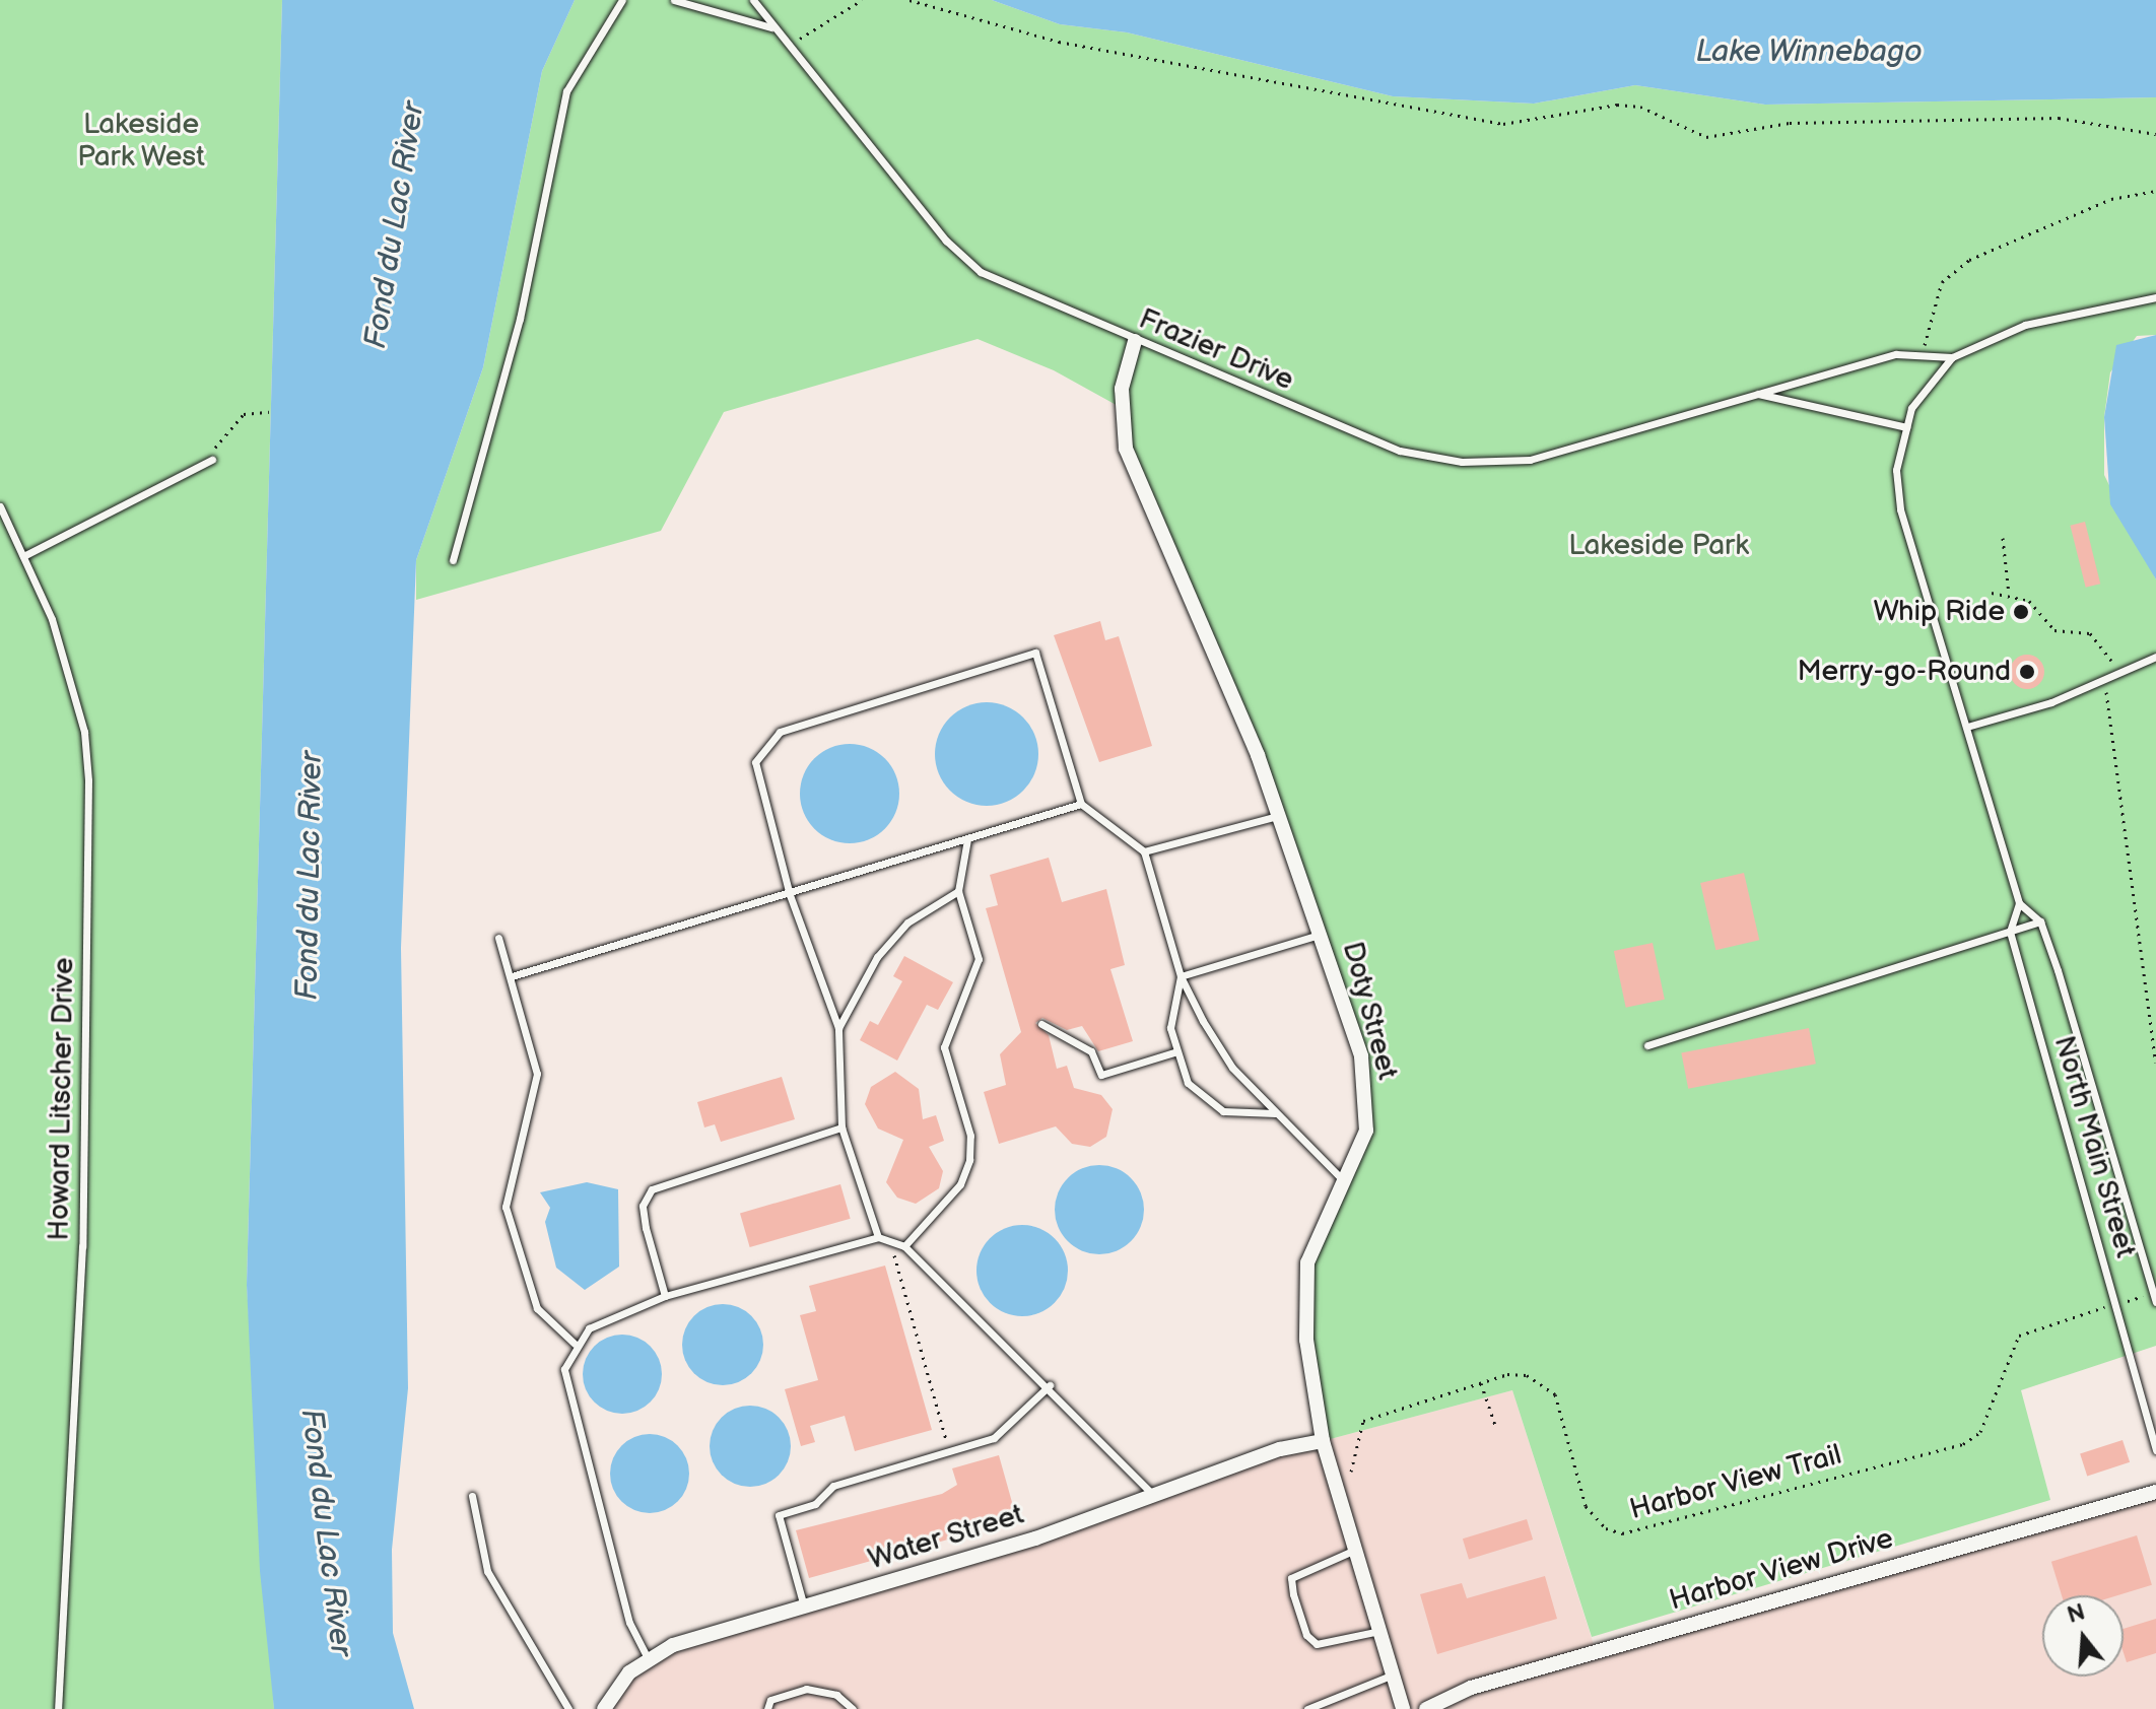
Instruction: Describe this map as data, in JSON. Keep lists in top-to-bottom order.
{
  "streets": {
    "street": ["Doty Street", "Water Street", "Harbor View Drive"],
    "lane": ["Frazier Drive", "Howard Litscher Drive", "North Main Street"],
    "path": ["Harbor View Trail"]
  },
  "crossings": [
    ["Frazier Drive", "Doty Street"],
    ["Doty Street", "Water Street"],
    ["North Main Street", "Harbor View Trail"]
  ],
  "water": ["Lake Winnebago", "Fond du Lac River"],
  "parks": ["Lakeside Park West", "Lakeside Park"],
  "places": ["Whip Ride", "Merry-go-Round"],
  "north": "top"
}
